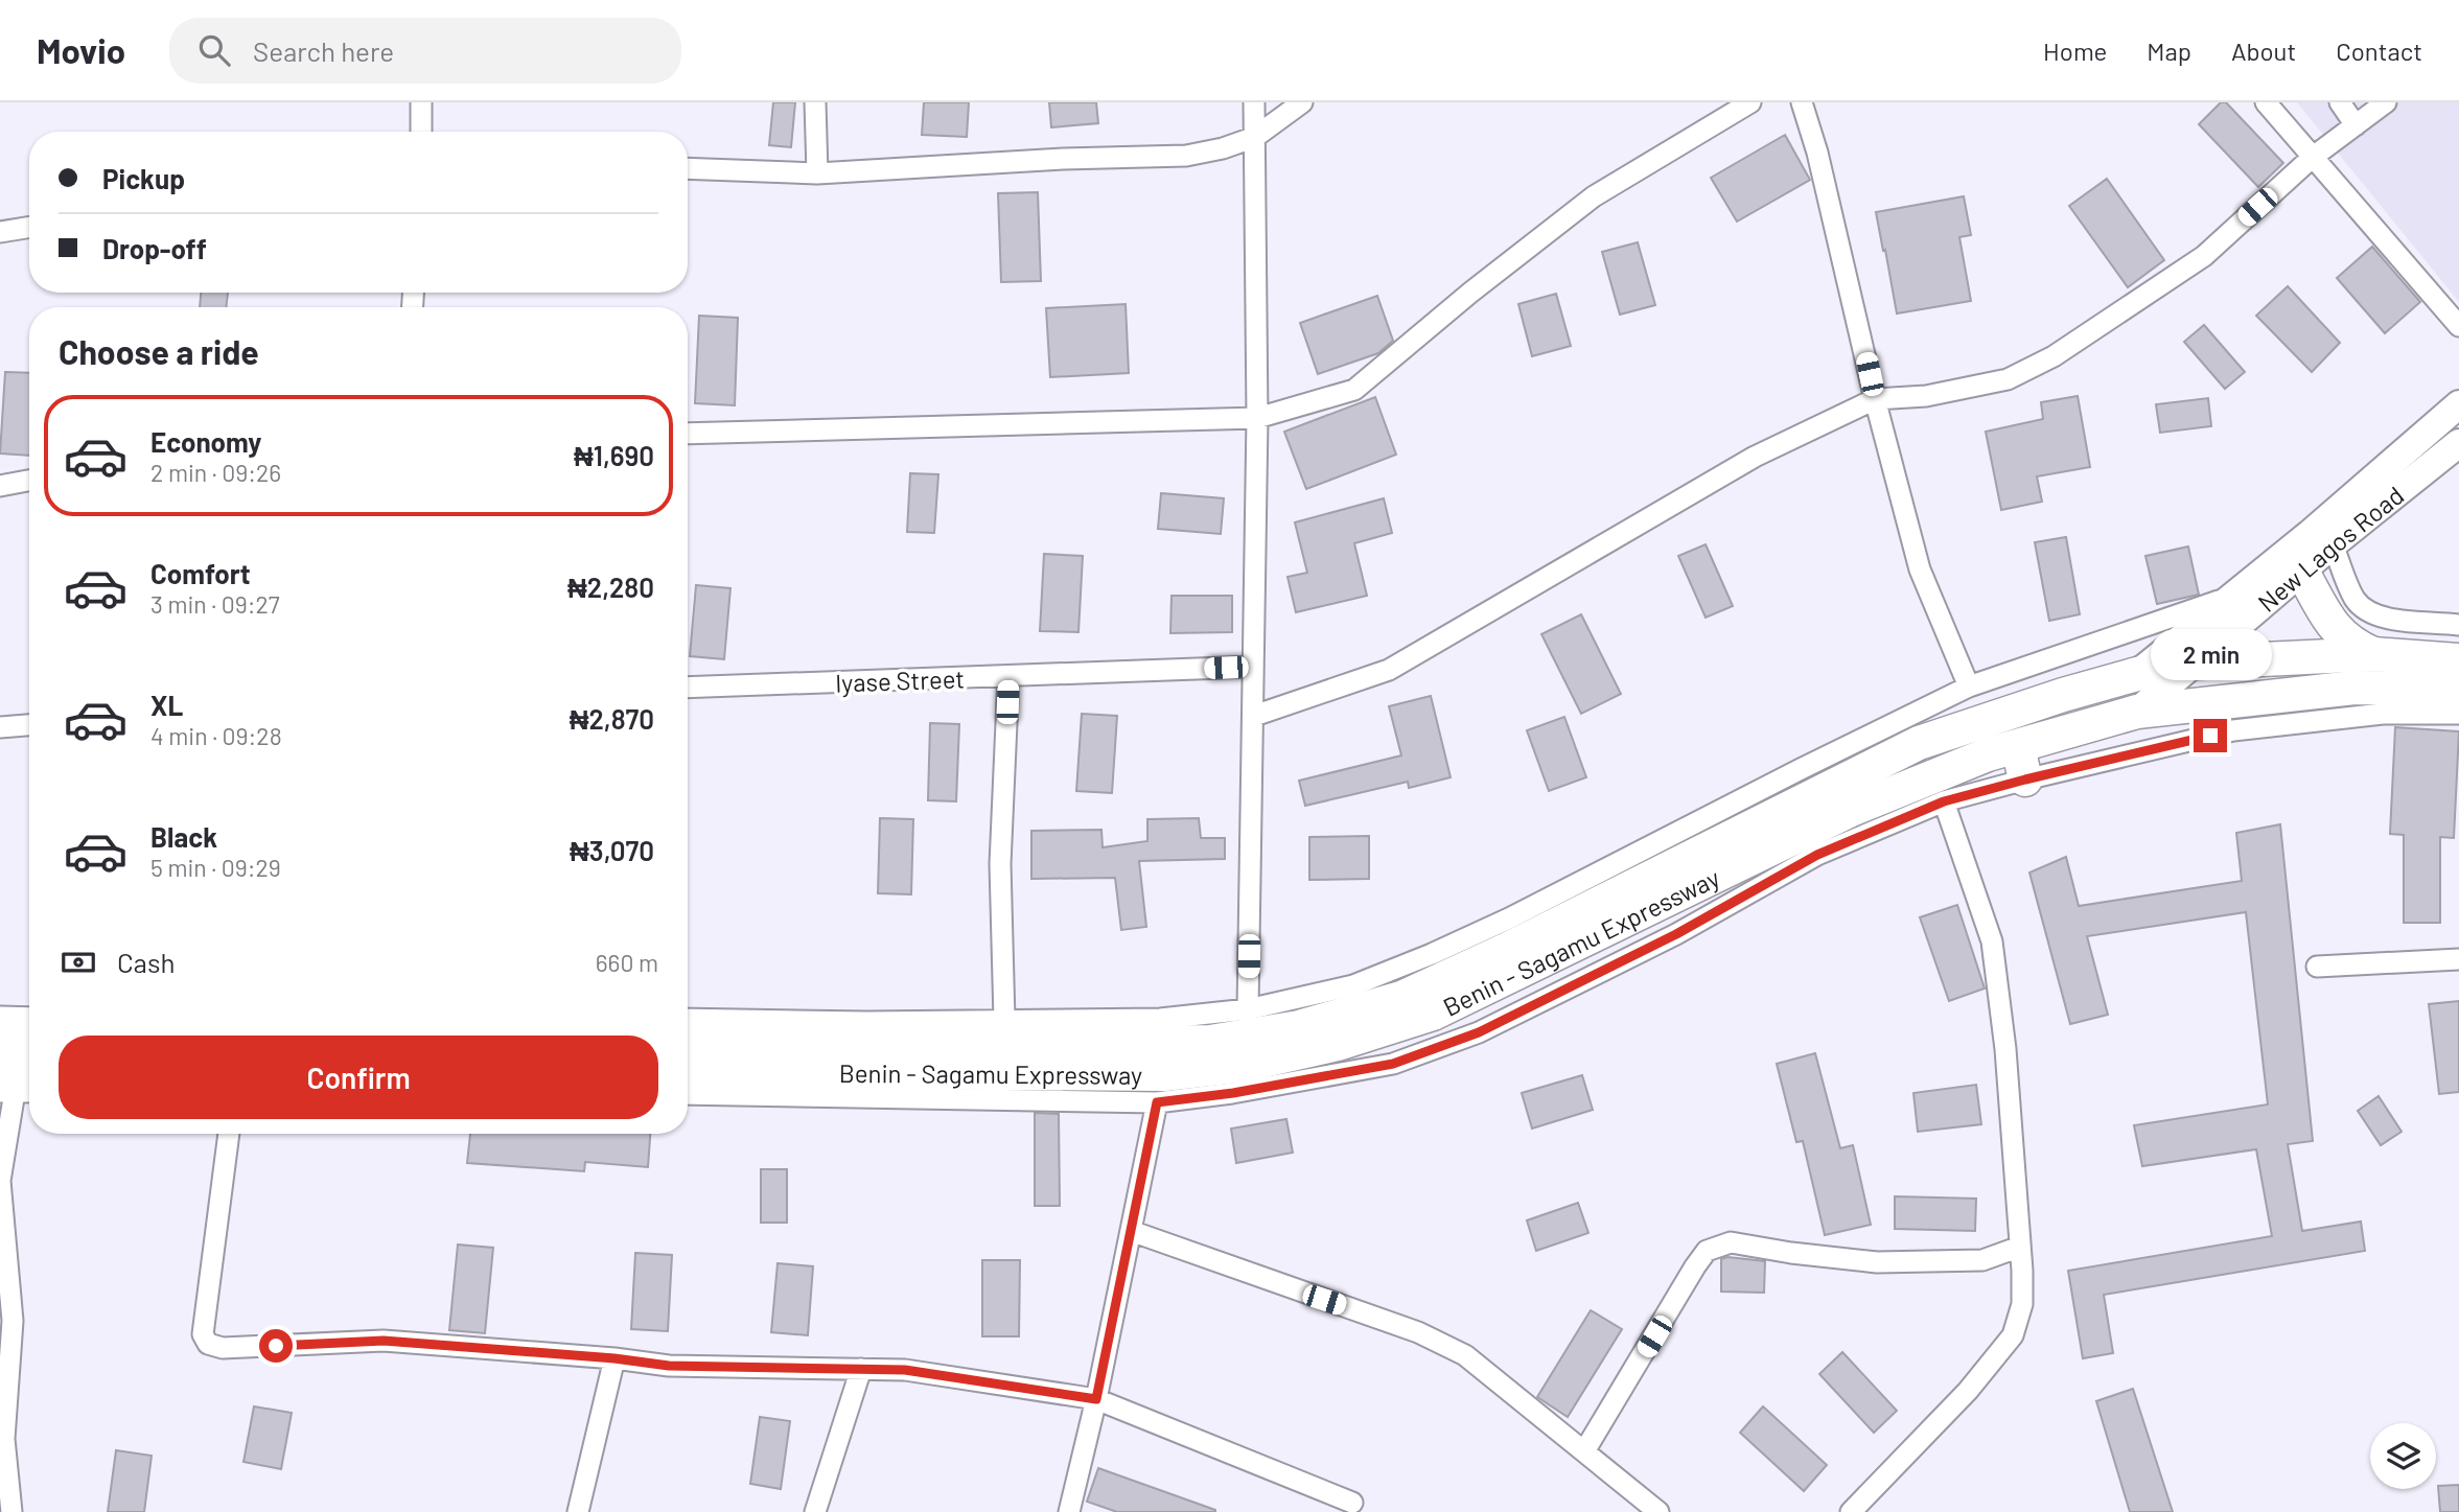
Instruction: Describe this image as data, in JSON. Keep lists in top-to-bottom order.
{
  "streets": {
    "highway": ["Benin - Sagamu Expressway"],
    "main road": ["New Lagos Road"],
    "street": ["Iyase Street"]
  },
  "crossings": [
    ["New Lagos Road", "Benin - Sagamu Expressway"]
  ],
  "page": {
    "header": "Movio",
    "search": "Search here",
    "nav": [
      "Home",
      "Map",
      "About",
      "Contact"
    ],
    "banner": ["Pickup", "Drop-off"],
    "heading": "Choose a ride",
    "list": [
      {
        "name": "Economy",
        "note": "2 min · 09:26",
        "value": "₦1,690"
      },
      {
        "name": "Comfort",
        "note": "3 min · 09:27",
        "value": "₦2,280"
      },
      {
        "name": "XL",
        "note": "4 min · 09:28",
        "value": "₦2,870"
      },
      {
        "name": "Black",
        "note": "5 min · 09:29",
        "value": "₦3,070"
      }
    ],
    "bubble": "2 min",
    "pay": ["Cash", "660 m"],
    "buttons": "Confirm"
  }
}
